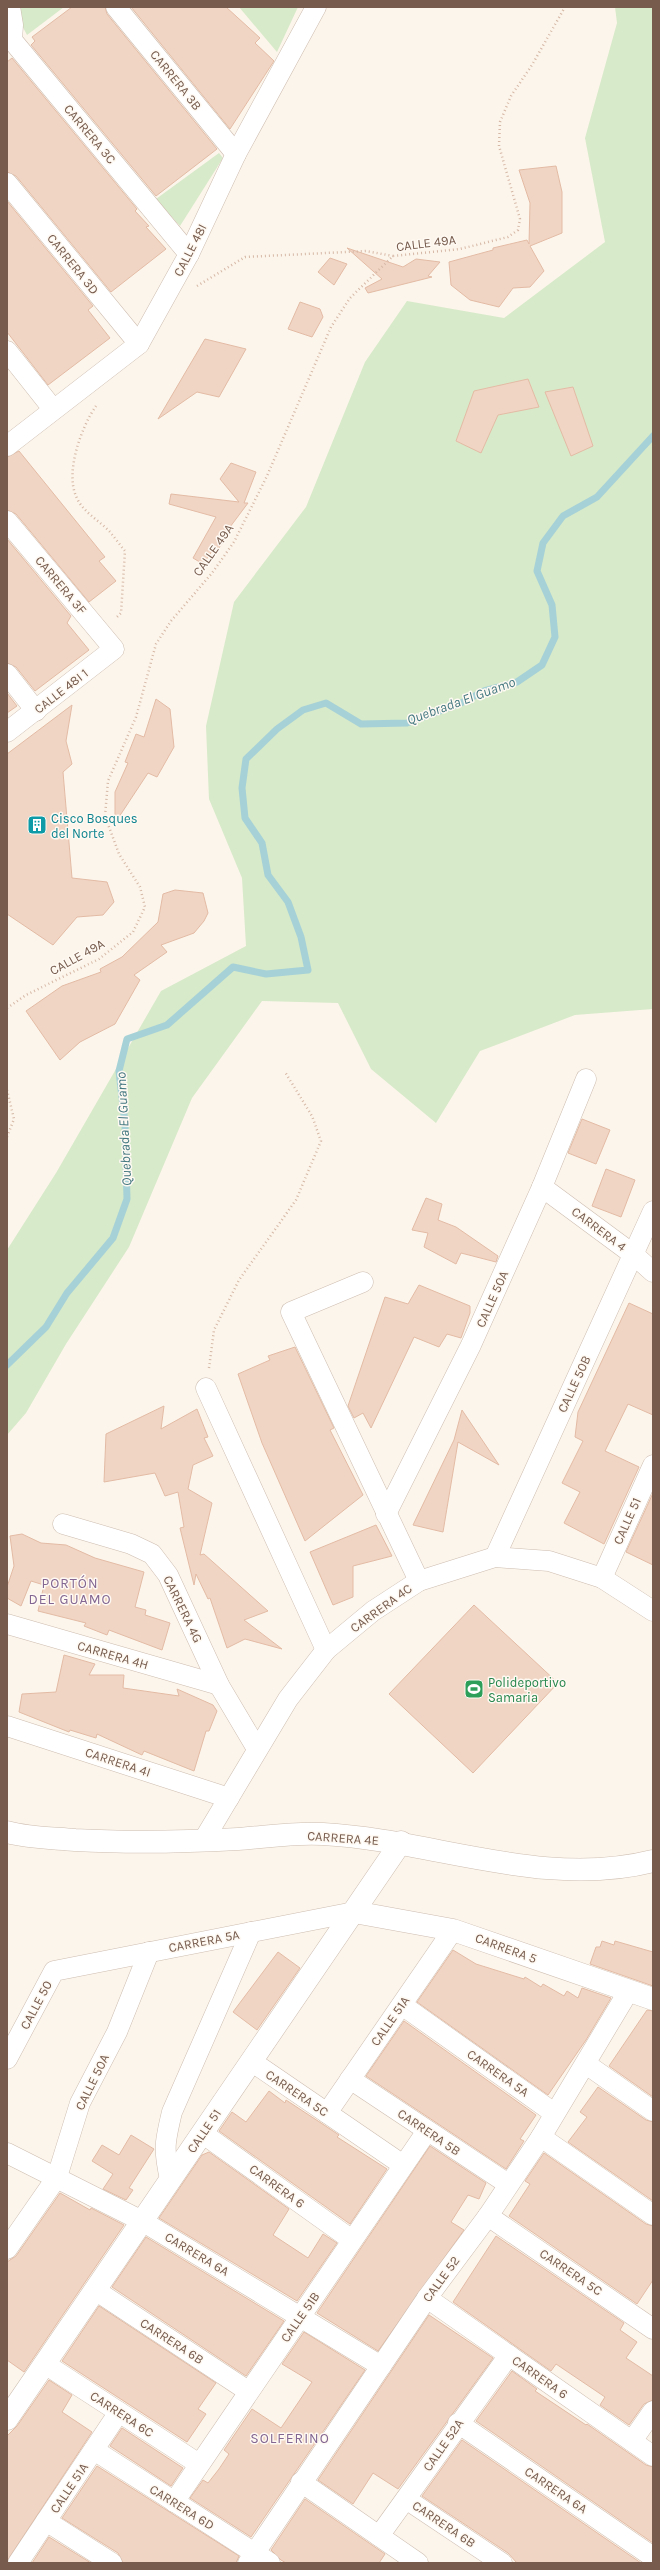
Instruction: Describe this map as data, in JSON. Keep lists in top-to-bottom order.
{
  "streets": {
    "street": [
      "CARRERA 3B",
      "CARRERA 3C",
      "CALLE 48I",
      "CARRERA 3D",
      "CARRERA 3F",
      "CALLE 48I 1",
      "CARRERA 4",
      "CALLE 50A",
      "CALLE 50B",
      "CALLE 51",
      "CARRERA 4C",
      "CARRERA 4G",
      "CARRERA 4H",
      "CARRERA 4I",
      "CARRERA 4E",
      "CARRERA 5A",
      "CARRERA 5",
      "CALLE 50",
      "CALLE 51A",
      "CARRERA 5C",
      "CARRERA 5B",
      "CARRERA 6",
      "CARRERA 6A",
      "CALLE 52",
      "CALLE 51B",
      "CARRERA 6B",
      "CARRERA 6C",
      "CALLE 52A",
      "CARRERA 6D"
    ],
    "path": ["CALLE 49A"]
  },
  "crossings": [
    ["CARRERA 3B", "CALLE 48I"],
    ["CARRERA 3C", "CALLE 48I"],
    ["CALLE 48I", "CARRERA 3D"],
    ["CARRERA 3F", "CALLE 48I 1"],
    ["CARRERA 4", "CALLE 50A"],
    ["CARRERA 4", "CALLE 50B"],
    ["CALLE 50A", "CARRERA 5A"],
    ["CALLE 50A", "CARRERA 6A"],
    ["CALLE 50B", "CARRERA 4C"],
    ["CALLE 51", "CARRERA 4C"],
    ["CALLE 51", "CARRERA 4E"],
    ["CALLE 51", "CARRERA 5A"],
    ["CALLE 51", "CARRERA 5"],
    ["CALLE 51", "CARRERA 5C"],
    ["CALLE 51", "CARRERA 6"],
    ["CALLE 51", "CARRERA 6A"],
    ["CALLE 51", "CARRERA 6B"],
    ["CALLE 51", "CARRERA 6C"],
    ["CARRERA 4C", "CARRERA 4G"],
    ["CARRERA 4C", "CARRERA 4I"],
    ["CARRERA 4C", "CARRERA 4E"],
    ["CARRERA 4G", "CARRERA 4H"],
    ["CARRERA 5A", "CARRERA 5"],
    ["CARRERA 5A", "CALLE 50"],
    ["CARRERA 5A", "CALLE 51A"],
    ["CARRERA 5A", "CALLE 52"],
    ["CARRERA 5", "CALLE 51A"],
    ["CARRERA 5", "CALLE 52"],
    ["CALLE 51A", "CARRERA 5C"],
    ["CALLE 51A", "CARRERA 5B"],
    ["CALLE 51A", "CARRERA 6C"],
    ["CALLE 51A", "CARRERA 6D"],
    ["CARRERA 5C", "CALLE 52"],
    ["CARRERA 5C", "CALLE 51B"],
    ["CARRERA 5B", "CALLE 52"],
    ["CARRERA 5B", "CALLE 51B"],
    ["CARRERA 6", "CALLE 52"],
    ["CARRERA 6", "CALLE 51B"],
    ["CARRERA 6", "CALLE 52A"],
    ["CARRERA 6A", "CALLE 52"],
    ["CARRERA 6A", "CALLE 51B"],
    ["CARRERA 6A", "CALLE 52A"],
    ["CALLE 52", "CARRERA 6D"],
    ["CALLE 51B", "CARRERA 6B"],
    ["CALLE 51B", "CARRERA 6C"],
    ["CALLE 51B", "CARRERA 6D"],
    ["CARRERA 6B", "CALLE 52A"]
  ],
  "districts": ["PORTÓN DEL GUAMO", "SOLFERINO"],
  "water": ["Quebrada El Guamo"],
  "places": {
    "building": ["Cisco Bosques del Norte"],
    "sports": ["Polideportivo Samaria"]
  }
}
